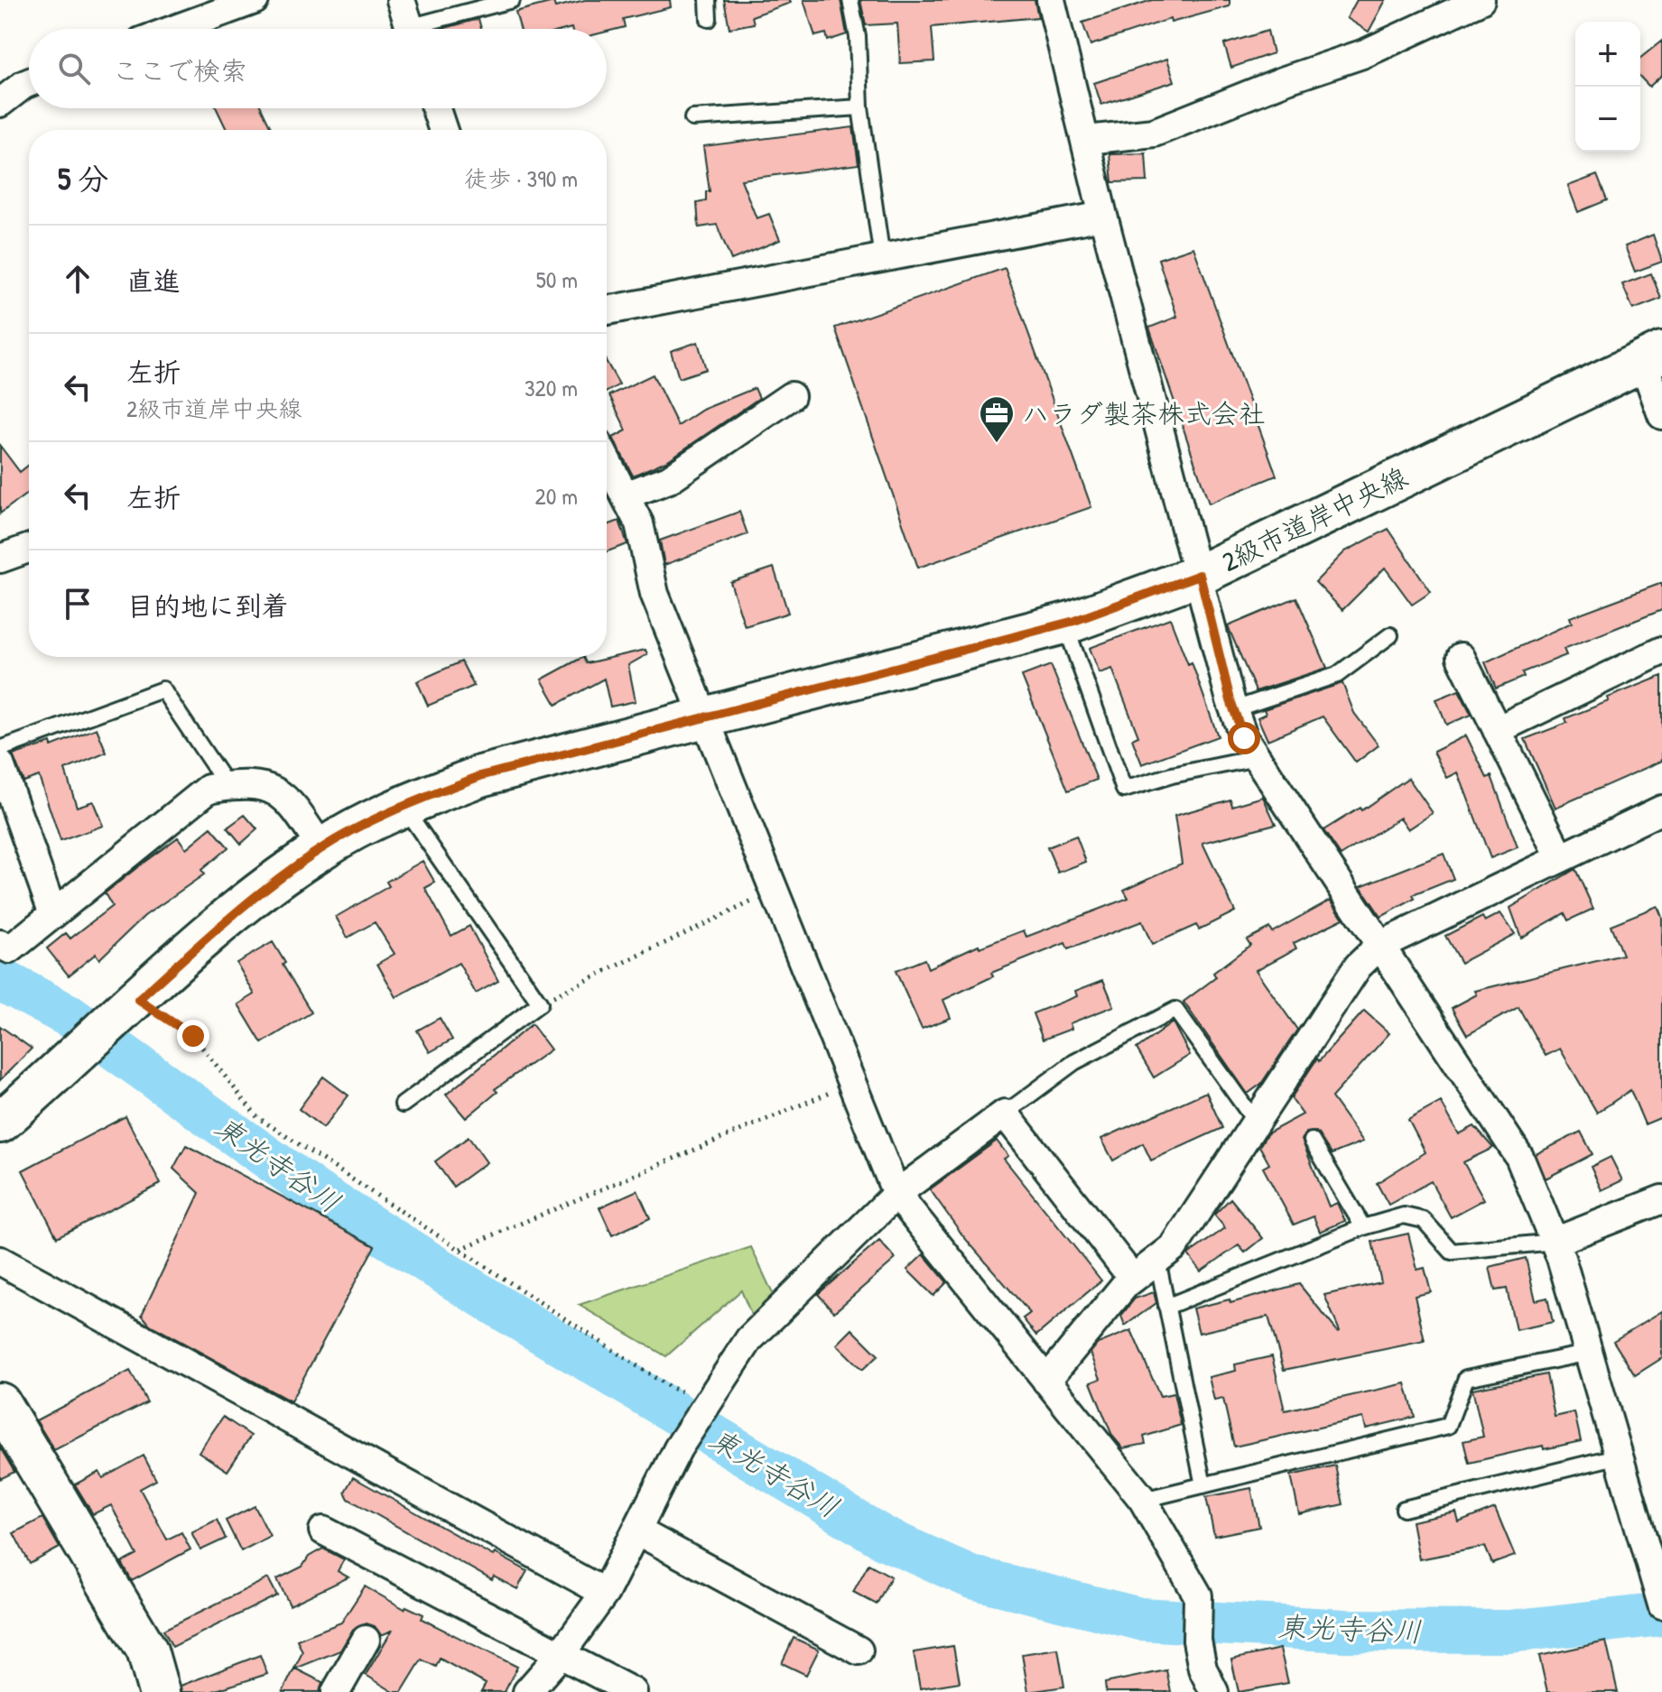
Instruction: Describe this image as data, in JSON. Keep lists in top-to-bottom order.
{
  "streets": {
    "street": ["2級市道岸中央線"]
  },
  "water": ["東光寺谷川"],
  "places": {
    "office": ["ハラダ製茶株式会社"]
  },
  "page": {
    "map_buttons": ["+", "−"],
    "search": "ここで検索",
    "heading": ["5 分", "徒歩 · 390 m"],
    "list": [
      ["直進", "50 m"],
      ["左折", "2級市道岸中央線", "320 m"],
      ["左折", "20 m"],
      "目的地に到着"
    ]
  }
}
